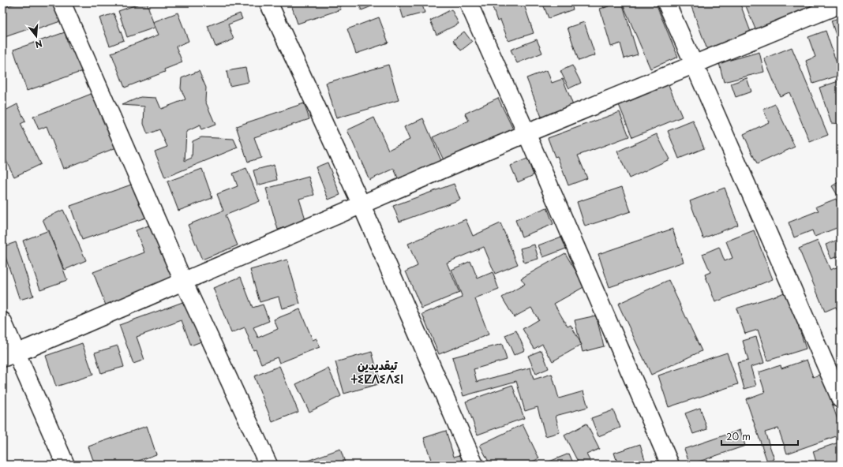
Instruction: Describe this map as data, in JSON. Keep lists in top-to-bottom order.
{
  "districts": ["تيقديدين ⵜⵉⵇⴷⵉⴷⵉⵏ"],
  "scale_bar": "20 m",
  "north": "bottom"
}
